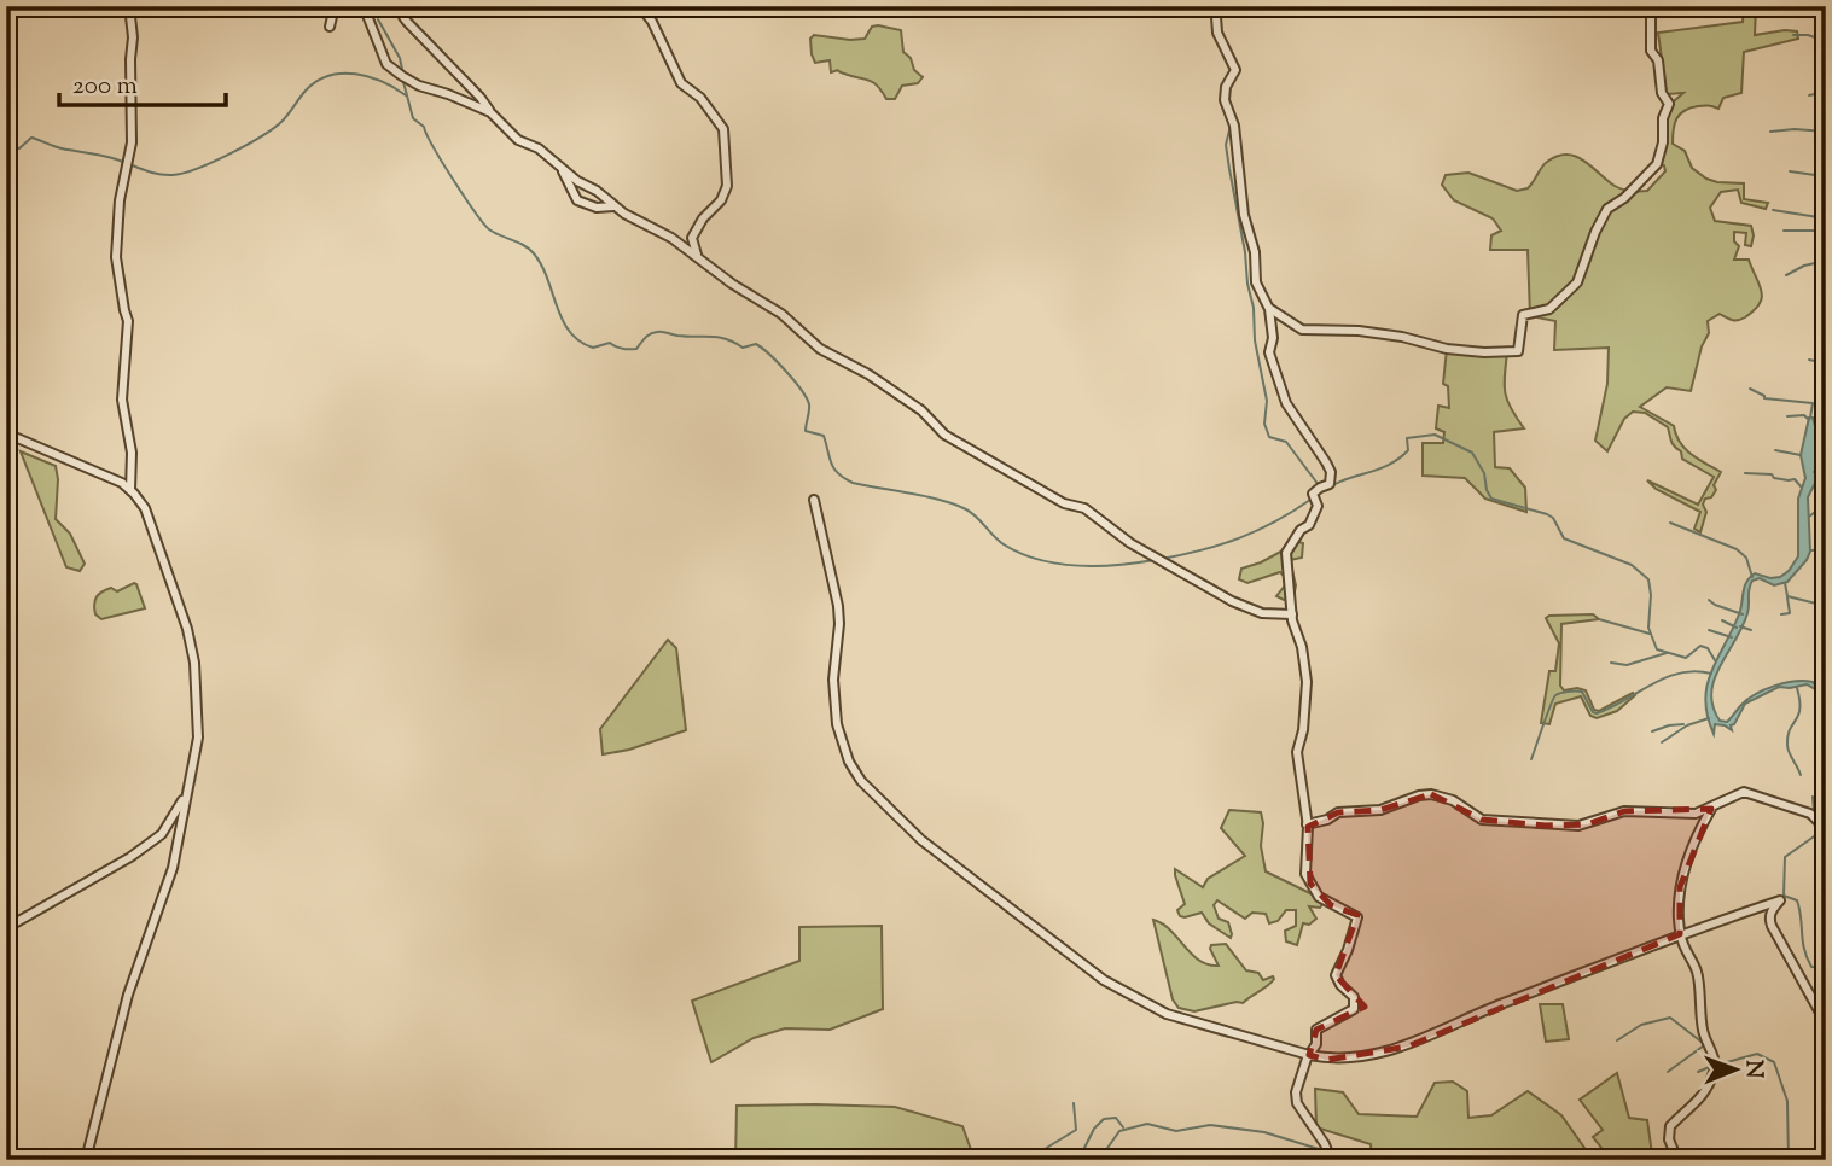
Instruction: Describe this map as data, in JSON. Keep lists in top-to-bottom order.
{
  "scale_bar": "200 m",
  "north": "right"
}
